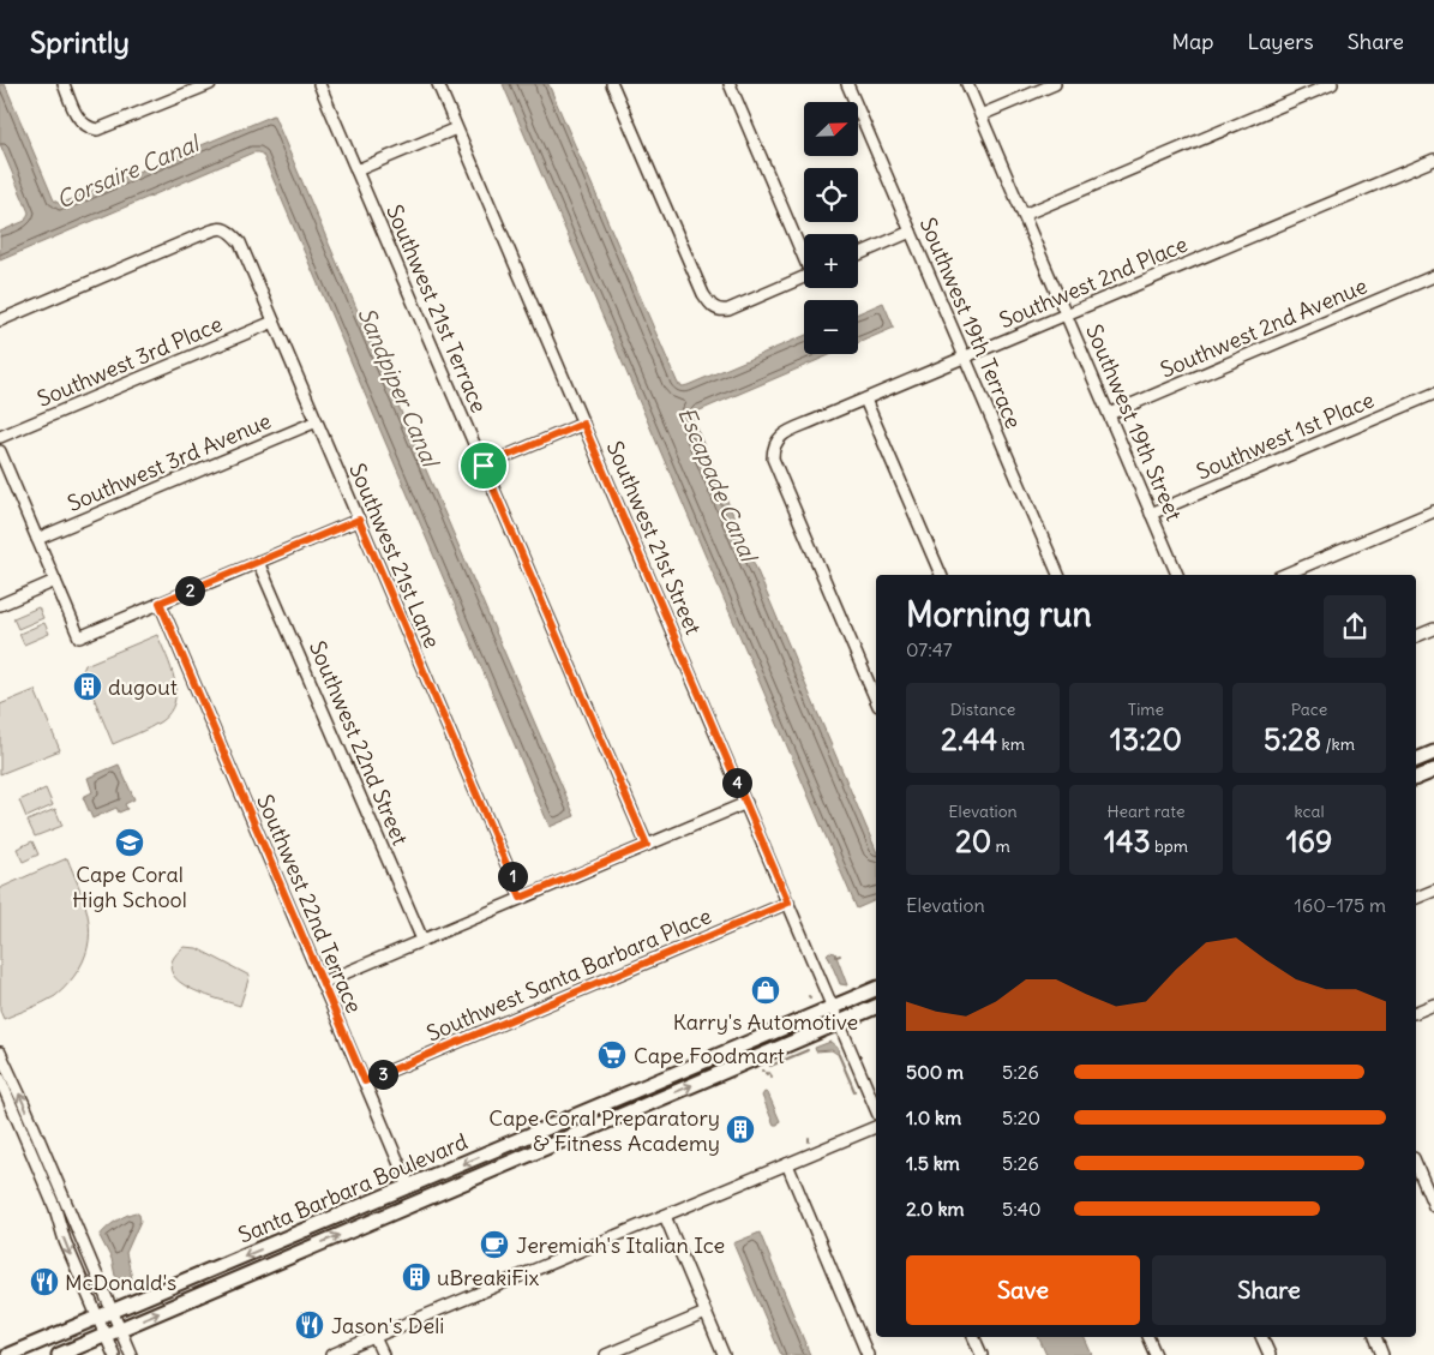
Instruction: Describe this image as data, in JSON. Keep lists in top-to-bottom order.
{
  "streets": {
    "main road": ["Santa Barbara Boulevard"],
    "street": [
      "Southwest 2nd Place",
      "Southwest 21st Terrace",
      "Southwest 19th Terrace",
      "Southwest 2nd Avenue",
      "Southwest 3rd Place",
      "Southwest 19th Street",
      "Southwest 1st Place",
      "Southwest 3rd Avenue",
      "Southwest 21st Street",
      "Southwest 21st Lane",
      "Southwest 22nd Street",
      "Southwest 22nd Terrace",
      "Southwest Santa Barbara Place"
    ]
  },
  "crossings": [
    ["Southwest 2nd Place", "Southwest 19th Terrace"],
    ["Southwest 2nd Place", "Southwest 19th Street"],
    ["Southwest 2nd Avenue", "Southwest 19th Street"],
    ["Southwest 3rd Place", "Southwest 21st Lane"],
    ["Southwest 19th Street", "Southwest 1st Place"],
    ["Southwest 3rd Avenue", "Southwest 21st Lane"],
    ["Southwest 21st Street", "Southwest Santa Barbara Place"],
    ["Southwest 21st Street", "Santa Barbara Boulevard"],
    ["Southwest 22nd Terrace", "Southwest Santa Barbara Place"],
    ["Southwest 22nd Terrace", "Santa Barbara Boulevard"]
  ],
  "water": ["Corsaire Canal", "Sandpiper Canal", "Escapade Canal"],
  "places": {
    "building": ["dugout", "Cape Coral Preparatory & Fitness Academy", "uBreakiFix"],
    "school or university": ["Cape Coral High School"],
    "shop": ["Karry's Automotive"],
    "supermarket": ["Cape Foodmart"],
    "cafe": ["Jeremiah's Italian Ice"],
    "restaurant": ["McDonald's", "Jason's Deli"]
  },
  "north": "top right",
  "page": {
    "header": "Sprintly",
    "nav": ["Map", "Layers", "Share"],
    "map_buttons": ["+", "−"],
    "heading": ["Morning run", "07:47"],
    "pins": [
      "2",
      "4",
      "1",
      "3"
    ],
    "stats": [
      ["Distance", "2.44 km"],
      ["Time", "13:20"],
      ["Pace", "5:28 /km"],
      ["Elevation", "20 m"],
      ["Heart rate", "143 bpm"],
      ["kcal", "169"]
    ],
    "chart": ["Elevation", "160–175 m"],
    "list": [
      {
        "name": "500 m",
        "note": "5:26"
      },
      {
        "name": "1.0 km",
        "note": "5:20"
      },
      {
        "name": "1.5 km",
        "note": "5:26"
      },
      {
        "name": "2.0 km",
        "note": "5:40"
      }
    ],
    "buttons": ["Save", "Share"]
  }
}
